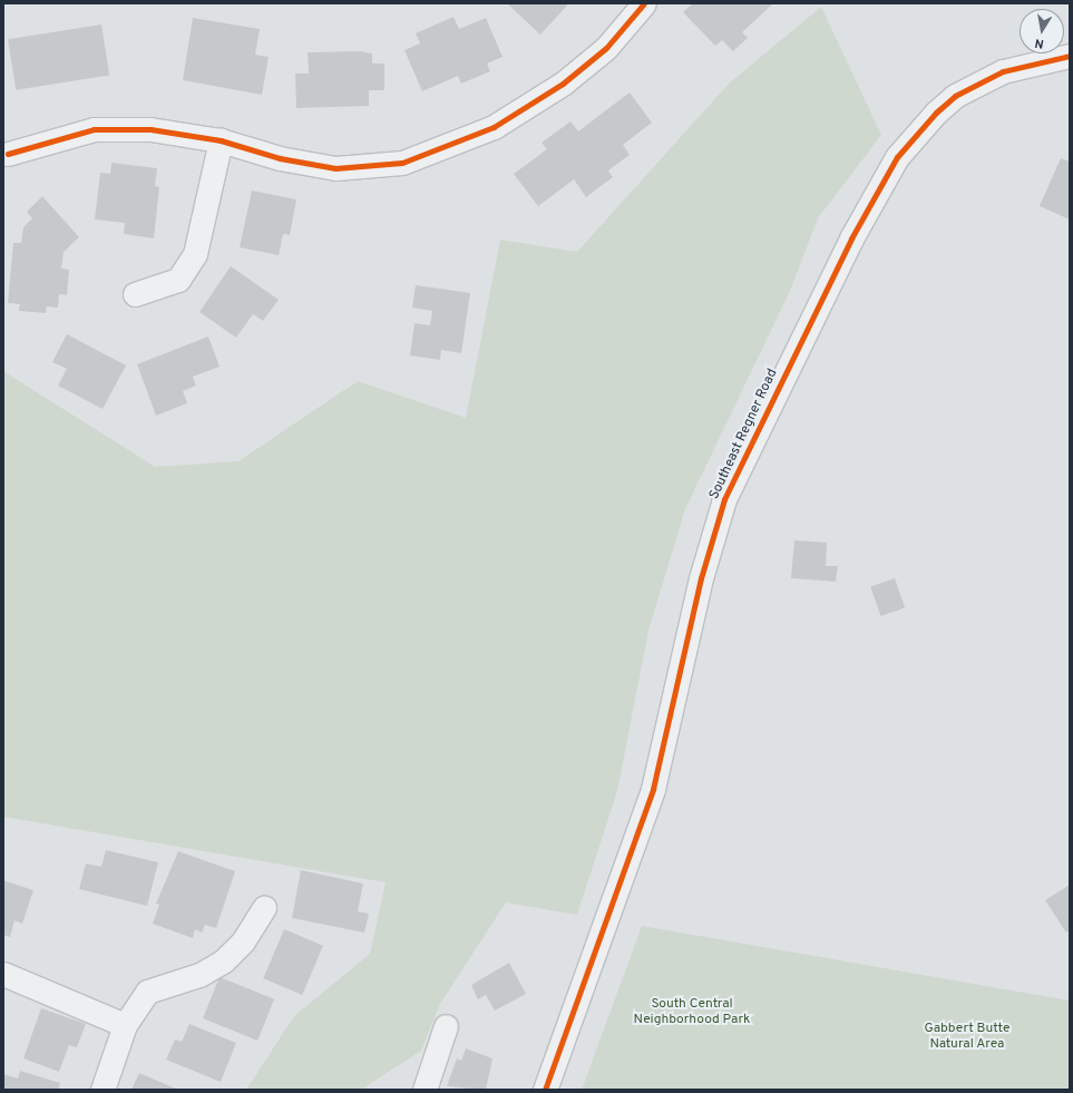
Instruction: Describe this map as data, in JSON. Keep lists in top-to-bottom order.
{
  "streets": {
    "street": ["Southeast Regner Road"]
  },
  "parks": ["South Central Neighborhood Park", "Gabbert Butte Natural Area"],
  "north": "bottom"
}
